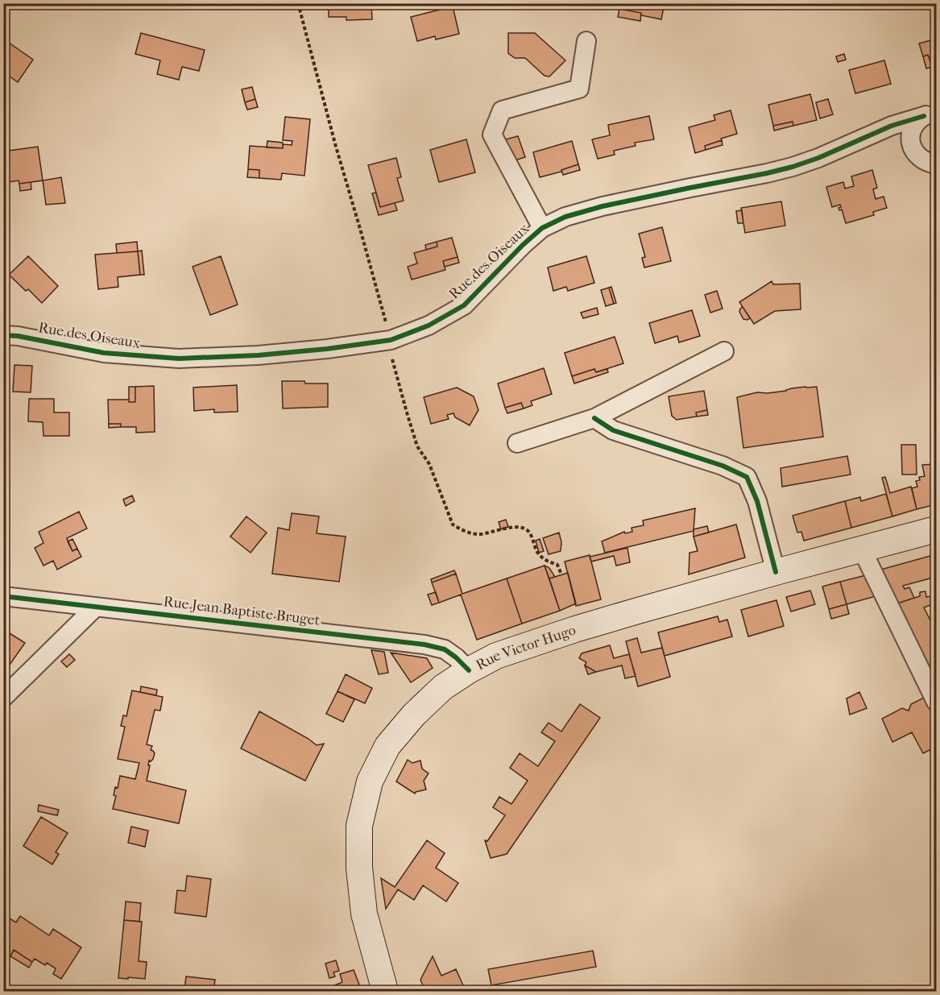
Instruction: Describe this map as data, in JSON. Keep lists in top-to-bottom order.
{
  "streets": {
    "main road": ["Rue Victor Hugo"],
    "street": ["Rue des Oiseaux", "Rue Jean Baptiste Bruget"]
  },
  "crossings": [
    ["Rue Jean Baptiste Bruget", "Rue Victor Hugo"]
  ]
}
